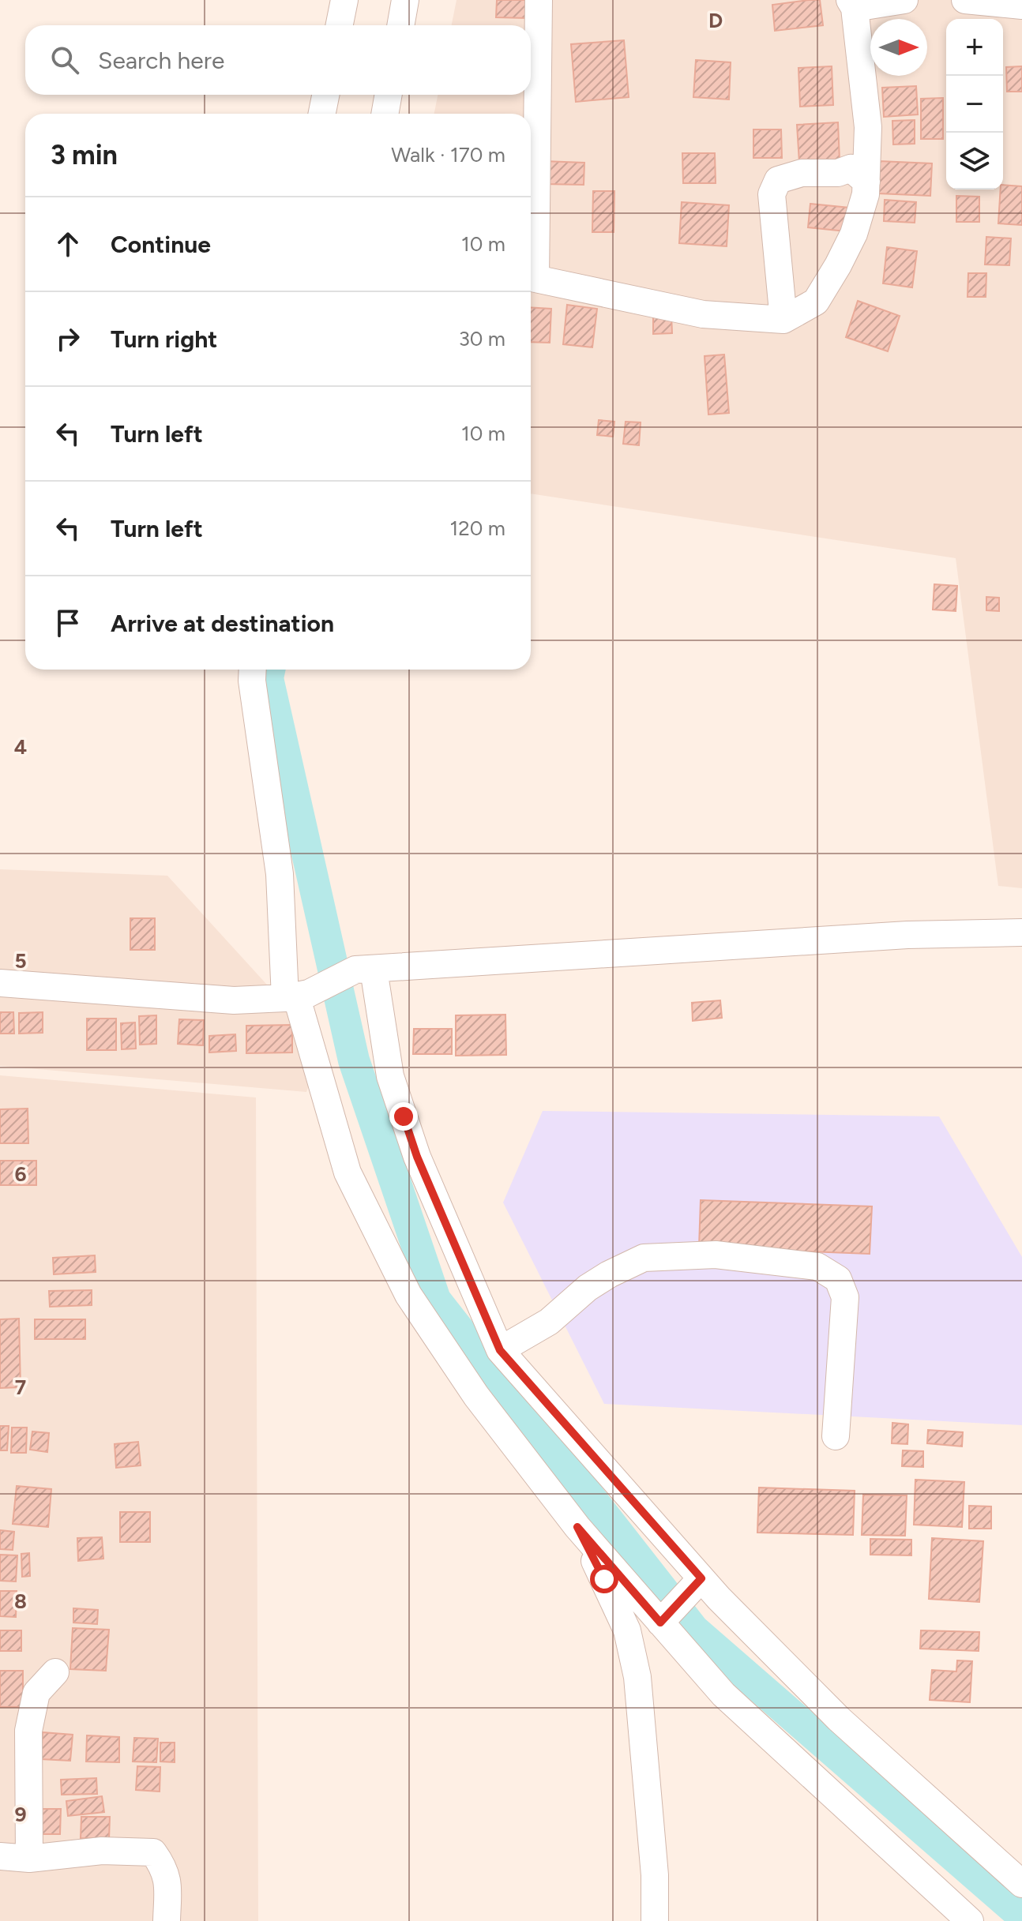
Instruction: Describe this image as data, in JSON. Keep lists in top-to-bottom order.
{
  "north": "right",
  "page": {
    "map_buttons": ["+", "−"],
    "search": "Search here",
    "heading": ["3 min", "Walk · 170 m"],
    "list": [
      ["Continue", "10 m"],
      ["Turn right", "30 m"],
      ["Turn left", "10 m"],
      ["Turn left", "120 m"],
      "Arrive at destination"
    ]
  },
  "grid": {
    "columns": ["D"],
    "rows": [
      "4",
      "5",
      "6",
      "7",
      "8",
      "9"
    ]
  }
}
